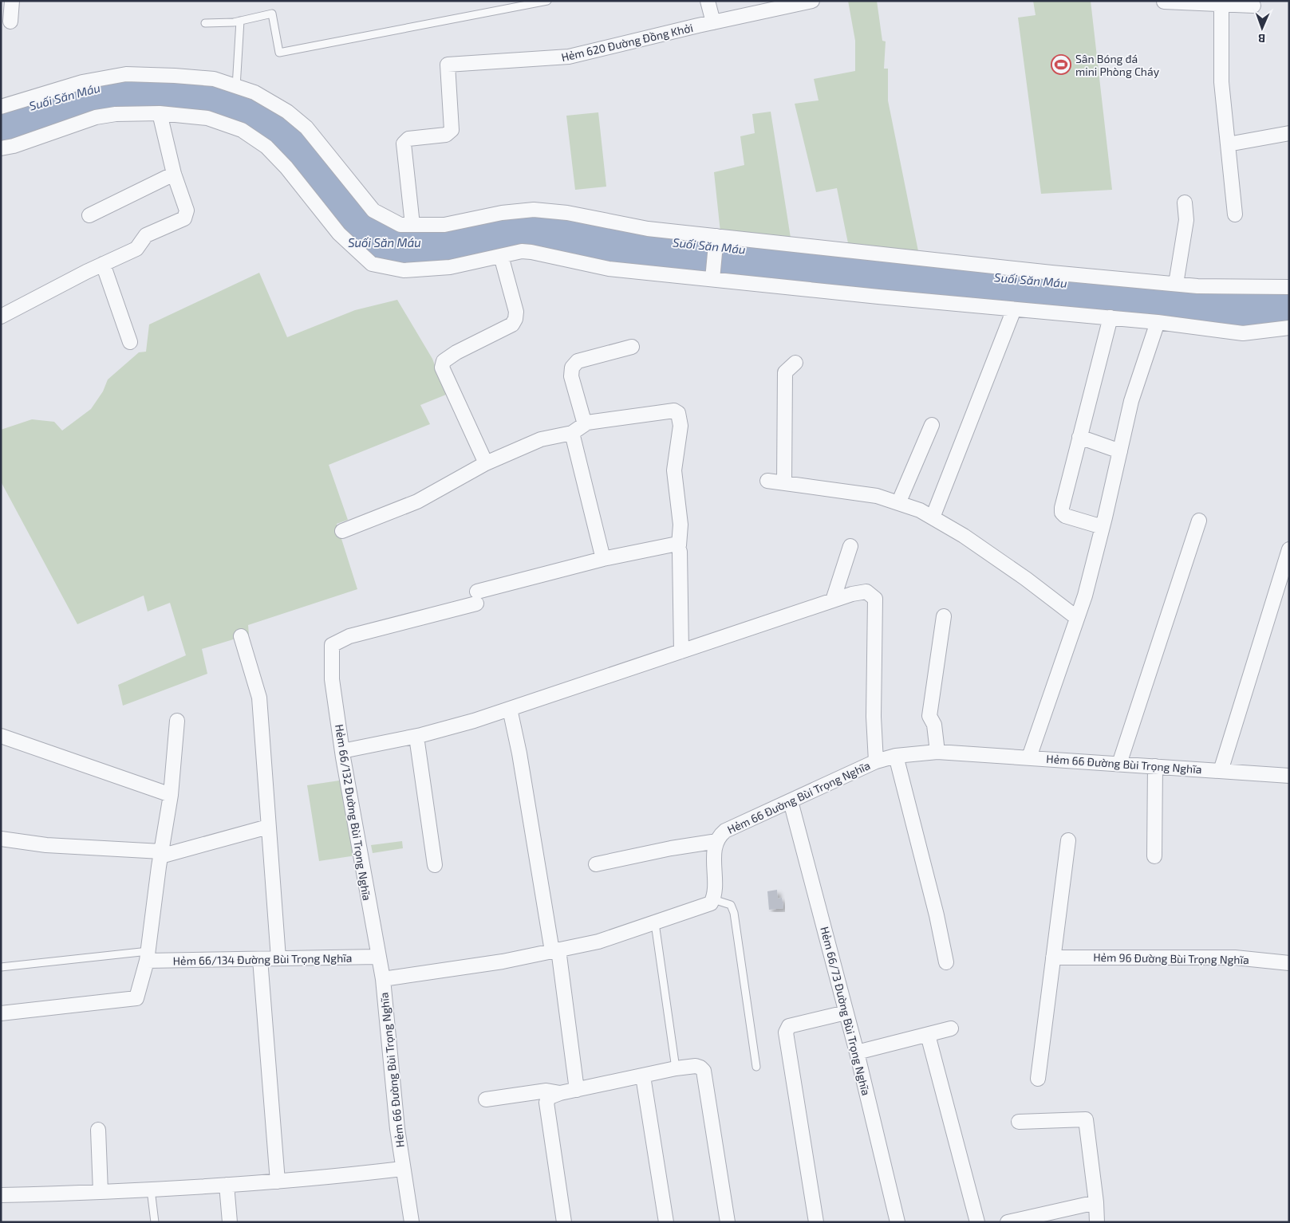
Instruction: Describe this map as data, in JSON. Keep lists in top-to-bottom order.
{
  "streets": {
    "street": [
      "Hẻm 620 Đường Đồng Khởi",
      "Hẻm 66 Đường Bùi Trọng Nghĩa",
      "Hẻm 66/132 Đường Bùi Trọng Nghĩa",
      "Hẻm 96 Đường Bùi Trọng Nghĩa",
      "Hẻm 66/134 Đường Bùi Trọng Nghĩa",
      "Hẻm 66/73 Đường Bùi Trọng Nghĩa"
    ]
  },
  "crossings": [
    ["Hẻm 66 Đường Bùi Trọng Nghĩa", "Hẻm 66/132 Đường Bùi Trọng Nghĩa"],
    ["Hẻm 66 Đường Bùi Trọng Nghĩa", "Hẻm 66/73 Đường Bùi Trọng Nghĩa"],
    ["Hẻm 66/132 Đường Bùi Trọng Nghĩa", "Hẻm 66/134 Đường Bùi Trọng Nghĩa"]
  ],
  "water": ["Suối Săn Máu"],
  "places": {
    "sports": ["Sân Bóng đá mini Phòng Cháy"]
  },
  "north": "bottom"
}
